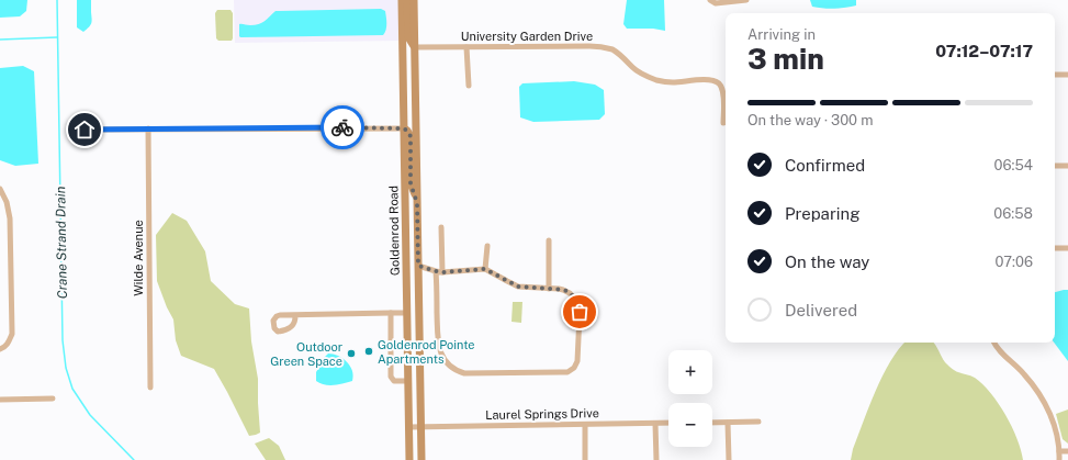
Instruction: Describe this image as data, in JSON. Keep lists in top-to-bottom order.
{
  "streets": {
    "main road": ["Goldenrod Road"],
    "street": ["University Garden Drive", "Wilde Avenue", "Laurel Springs Drive"]
  },
  "crossings": [
    ["University Garden Drive", "Goldenrod Road"],
    ["Goldenrod Road", "Laurel Springs Drive"]
  ],
  "water": ["Crane Strand Drain"],
  "places": ["Goldenrod Pointe Apartments", "Outdoor Green Space"],
  "page": {
    "heading": ["3 min", "Arriving in", "07:12–07:17"],
    "bar": "On the way · 300 m",
    "list": [
      ["Confirmed", "06:54"],
      ["Preparing", "06:58"],
      ["On the way", "07:06"],
      "Delivered"
    ],
    "map_buttons": ["+", "−"]
  }
}
